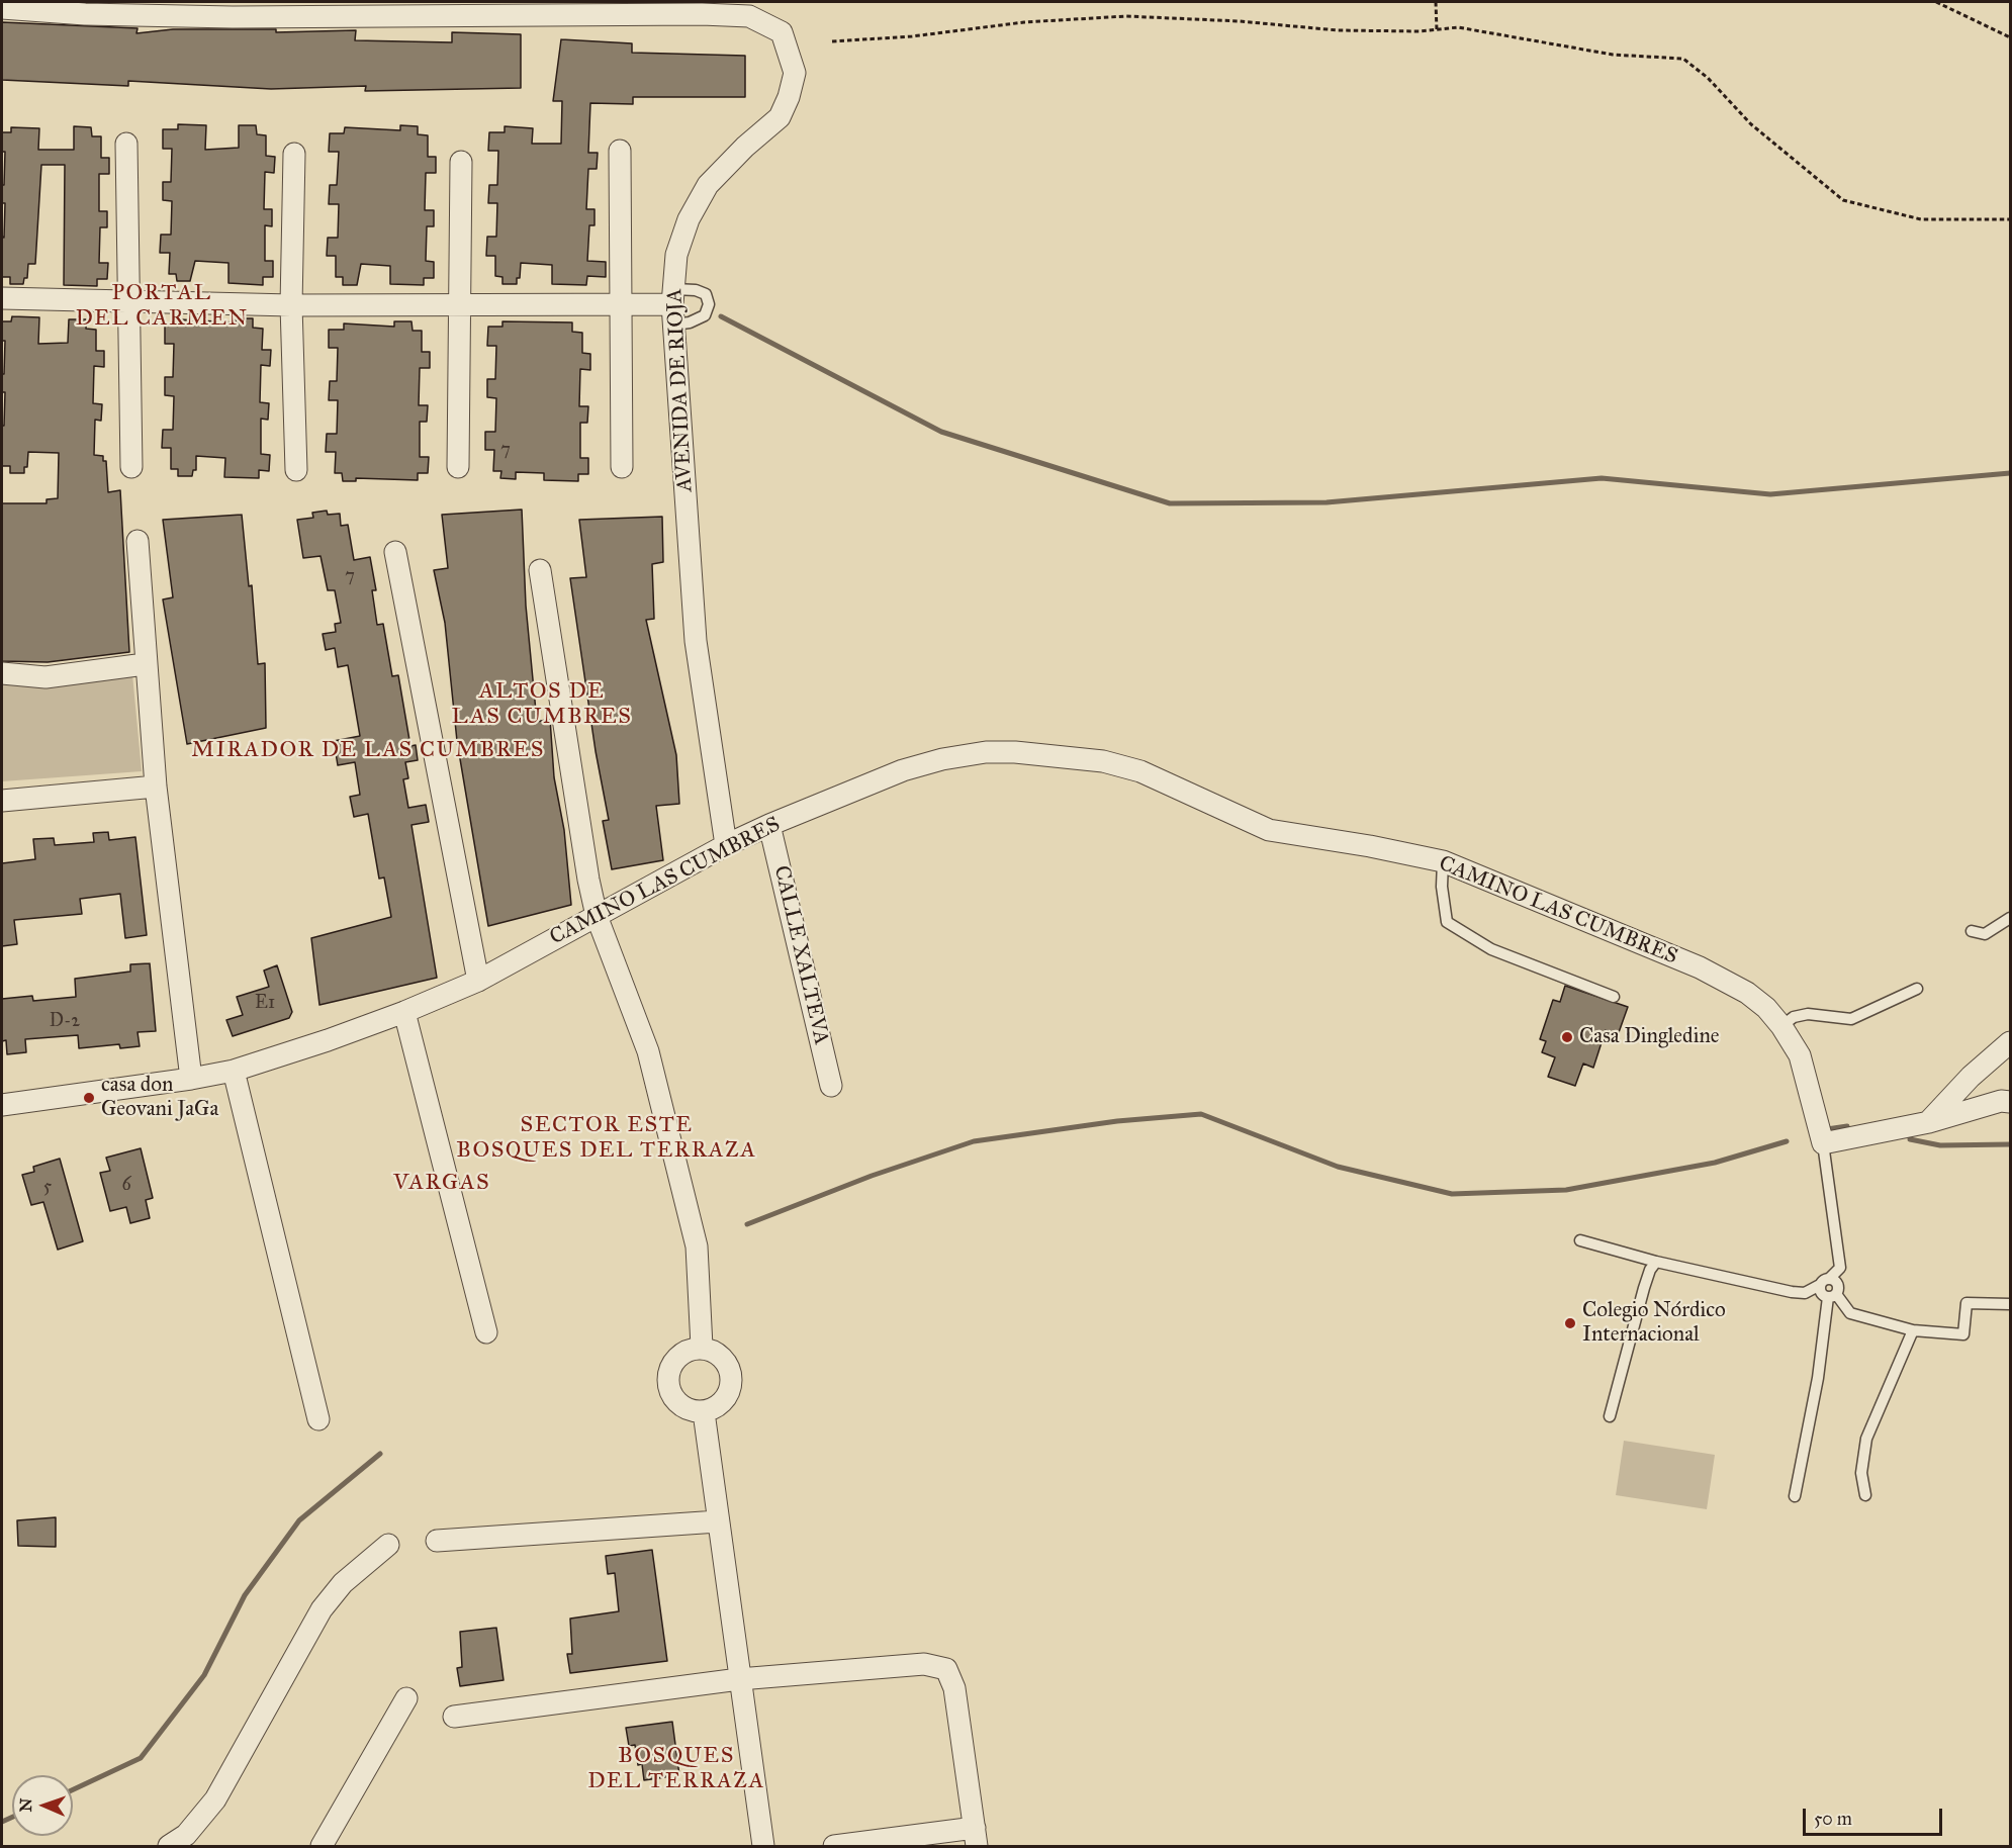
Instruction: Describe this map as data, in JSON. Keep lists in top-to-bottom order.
{
  "streets": {
    "street": ["AVENIDA DE RIOJA", "CAMINO LAS CUMBRES", "CALLE XALTEVA"]
  },
  "crossings": [
    ["AVENIDA DE RIOJA", "CAMINO LAS CUMBRES"],
    ["CAMINO LAS CUMBRES", "CALLE XALTEVA"]
  ],
  "districts": [
    "PORTAL DEL CARMEN",
    "ALTOS DE LAS CUMBRES",
    "MIRADOR DE LAS CUMBRES",
    "SECTOR ESTE BOSQUES DEL TERRAZA",
    "VARGAS",
    "BOSQUES DEL TERRAZA"
  ],
  "places": ["Casa Dingledine", "casa don Geovani JaGa", "Colegio Nórdico Internacional"],
  "house_numbers": [
    "7",
    "7",
    "E1",
    "D-2",
    "6",
    "5"
  ],
  "scale_bar": "50 m",
  "north": "left"
}
